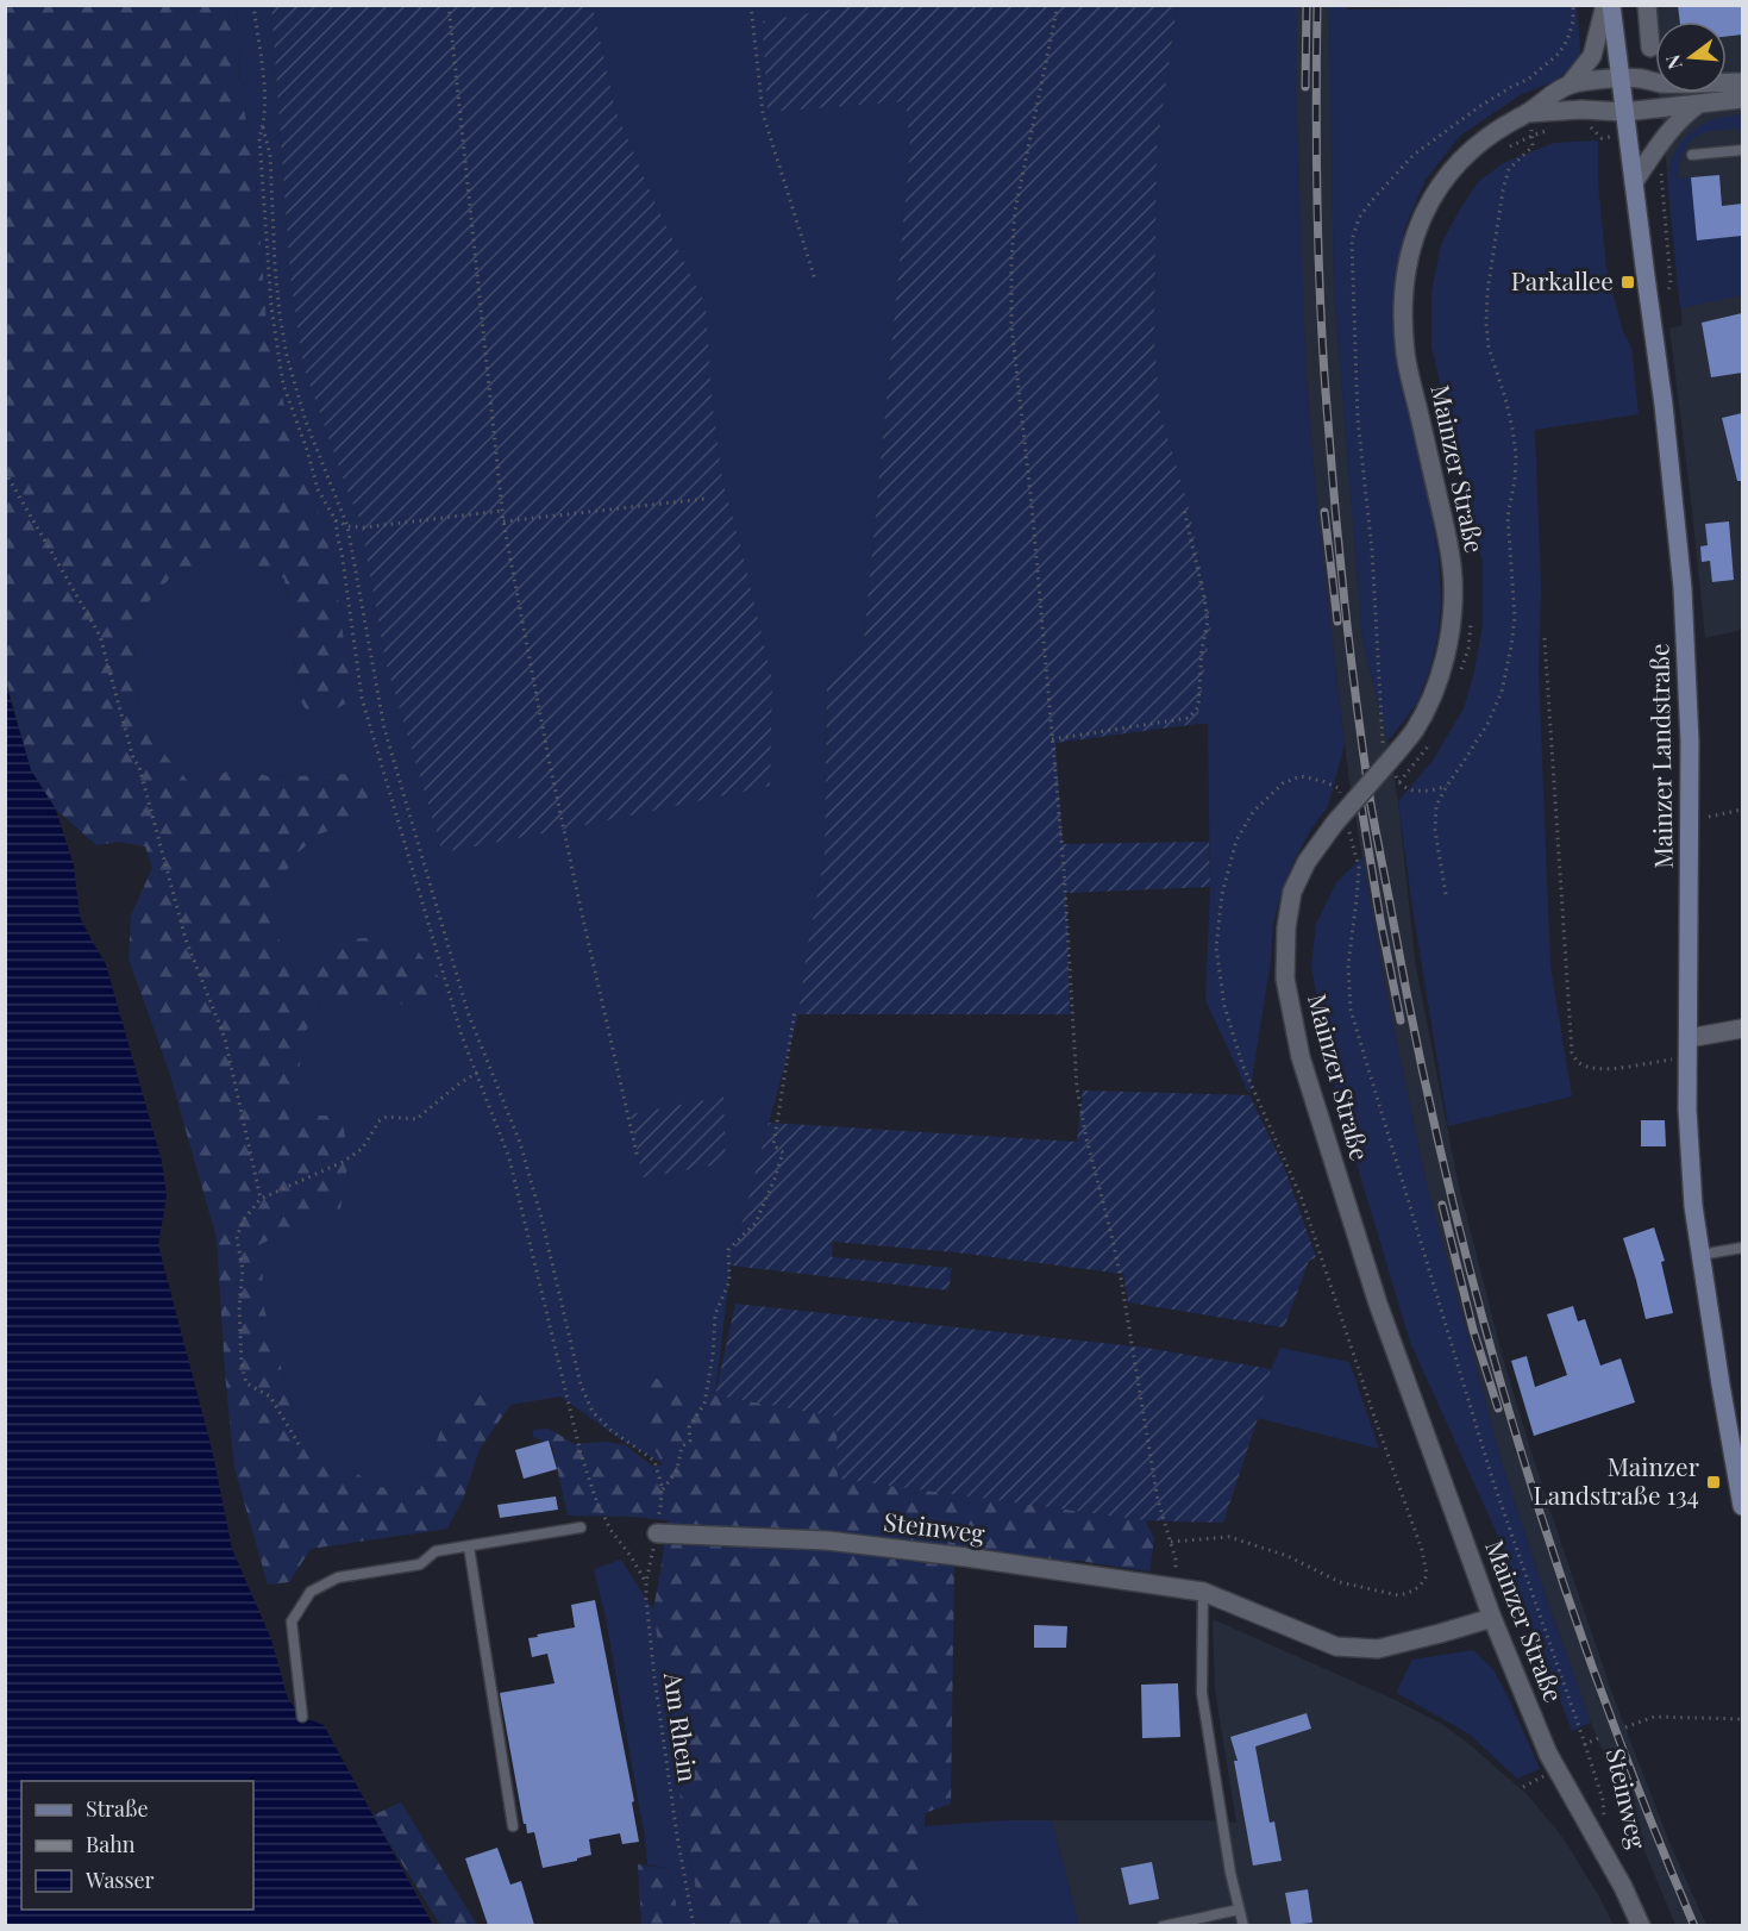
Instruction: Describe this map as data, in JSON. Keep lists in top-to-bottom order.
{
  "streets": {
    "main road": ["Mainzer Landstraße"],
    "street": ["Mainzer Straße", "Steinweg"],
    "path": ["Am Rhein"]
  },
  "crossings": [
    ["Mainzer Straße", "Steinweg"],
    ["Steinweg", "Am Rhein"]
  ],
  "places": {
    "transit": ["Parkallee", "Mainzer Landstraße 134"]
  },
  "legend": ["Straße", "Bahn", "Wasser"],
  "north": "left"
}
